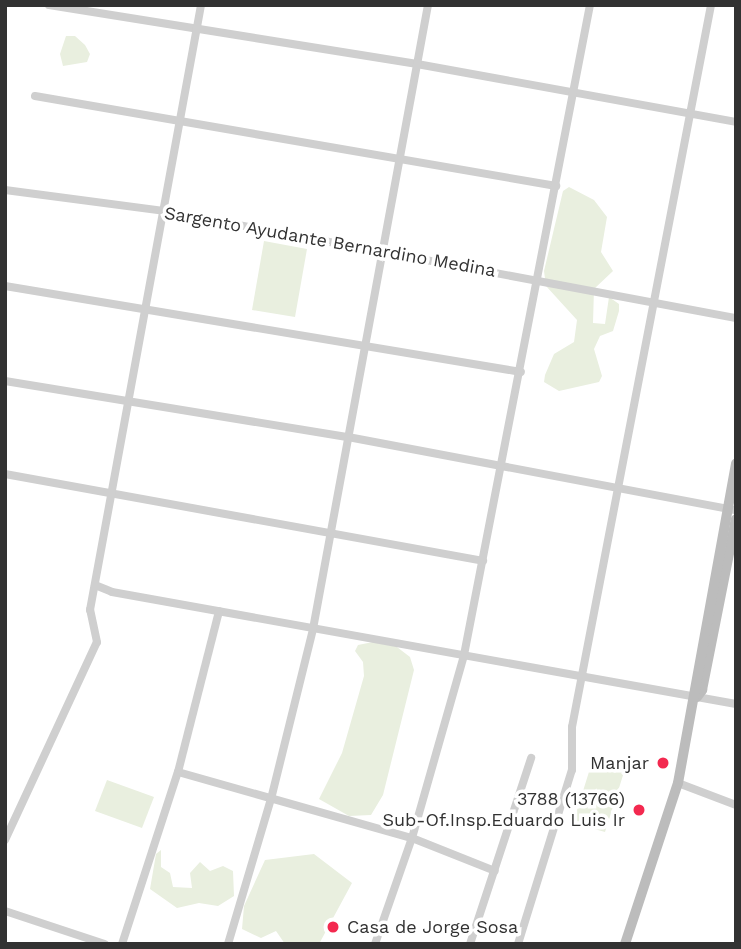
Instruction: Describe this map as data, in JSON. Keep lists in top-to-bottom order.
{
  "streets": {
    "street": ["Sargento Ayudante Bernardino Medina"]
  },
  "places": ["Manjar", "3788 (13766) Sub-Of.Insp.Eduardo Luis Ir", "Casa de Jorge Sosa"]
}
